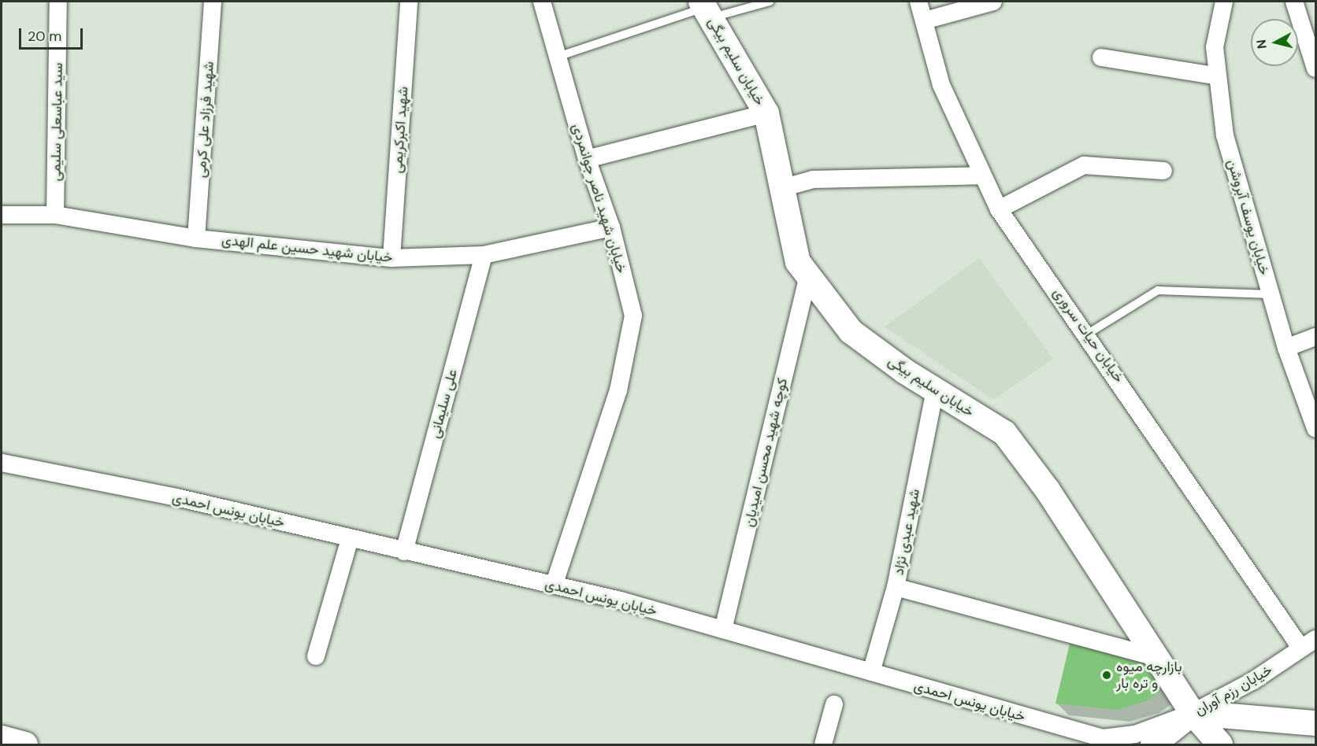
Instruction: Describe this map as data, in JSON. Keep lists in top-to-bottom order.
{
  "streets": {
    "street": [
      "خیابان سلیم بیگی",
      "شهید فرزاد علی کرمی",
      "سید عباسعلی سلیمی",
      "شهید اکبرکریمی",
      "خیابان شهید ناصر جوانمردی",
      "خیابان یوسف آبروشن",
      "خیابان شهید حسین علم الهدی",
      "خیابان حیات سروری",
      "علی سلیمانی",
      "کوچه شهید محسن امیدیان",
      "خیابان یونس احمدی",
      "شهید عبدی نژاد",
      "خیابان رزم آوران"
    ]
  },
  "crossings": [
    ["خیابان سلیم بیگی", "کوچه شهید محسن امیدیان"],
    ["خیابان سلیم بیگی", "خیابان یونس احمدی"],
    ["خیابان سلیم بیگی", "شهید عبدی نژاد"],
    ["خیابان سلیم بیگی", "خیابان رزم آوران"],
    ["شهید فرزاد علی کرمی", "خیابان شهید حسین علم الهدی"],
    ["سید عباسعلی سلیمی", "خیابان شهید حسین علم الهدی"],
    ["شهید اکبرکریمی", "خیابان شهید حسین علم الهدی"],
    ["خیابان شهید ناصر جوانمردی", "خیابان شهید حسین علم الهدی"],
    ["خیابان شهید ناصر جوانمردی", "خیابان یونس احمدی"],
    ["خیابان شهید حسین علم الهدی", "علی سلیمانی"],
    ["خیابان حیات سروری", "خیابان رزم آوران"],
    ["علی سلیمانی", "خیابان یونس احمدی"],
    ["کوچه شهید محسن امیدیان", "خیابان یونس احمدی"],
    ["خیابان یونس احمدی", "شهید عبدی نژاد"],
    ["خیابان یونس احمدی", "خیابان رزم آوران"]
  ],
  "places": ["بازارچه میوه و تره بار"],
  "scale_bar": "20 m",
  "north": "left"
}
